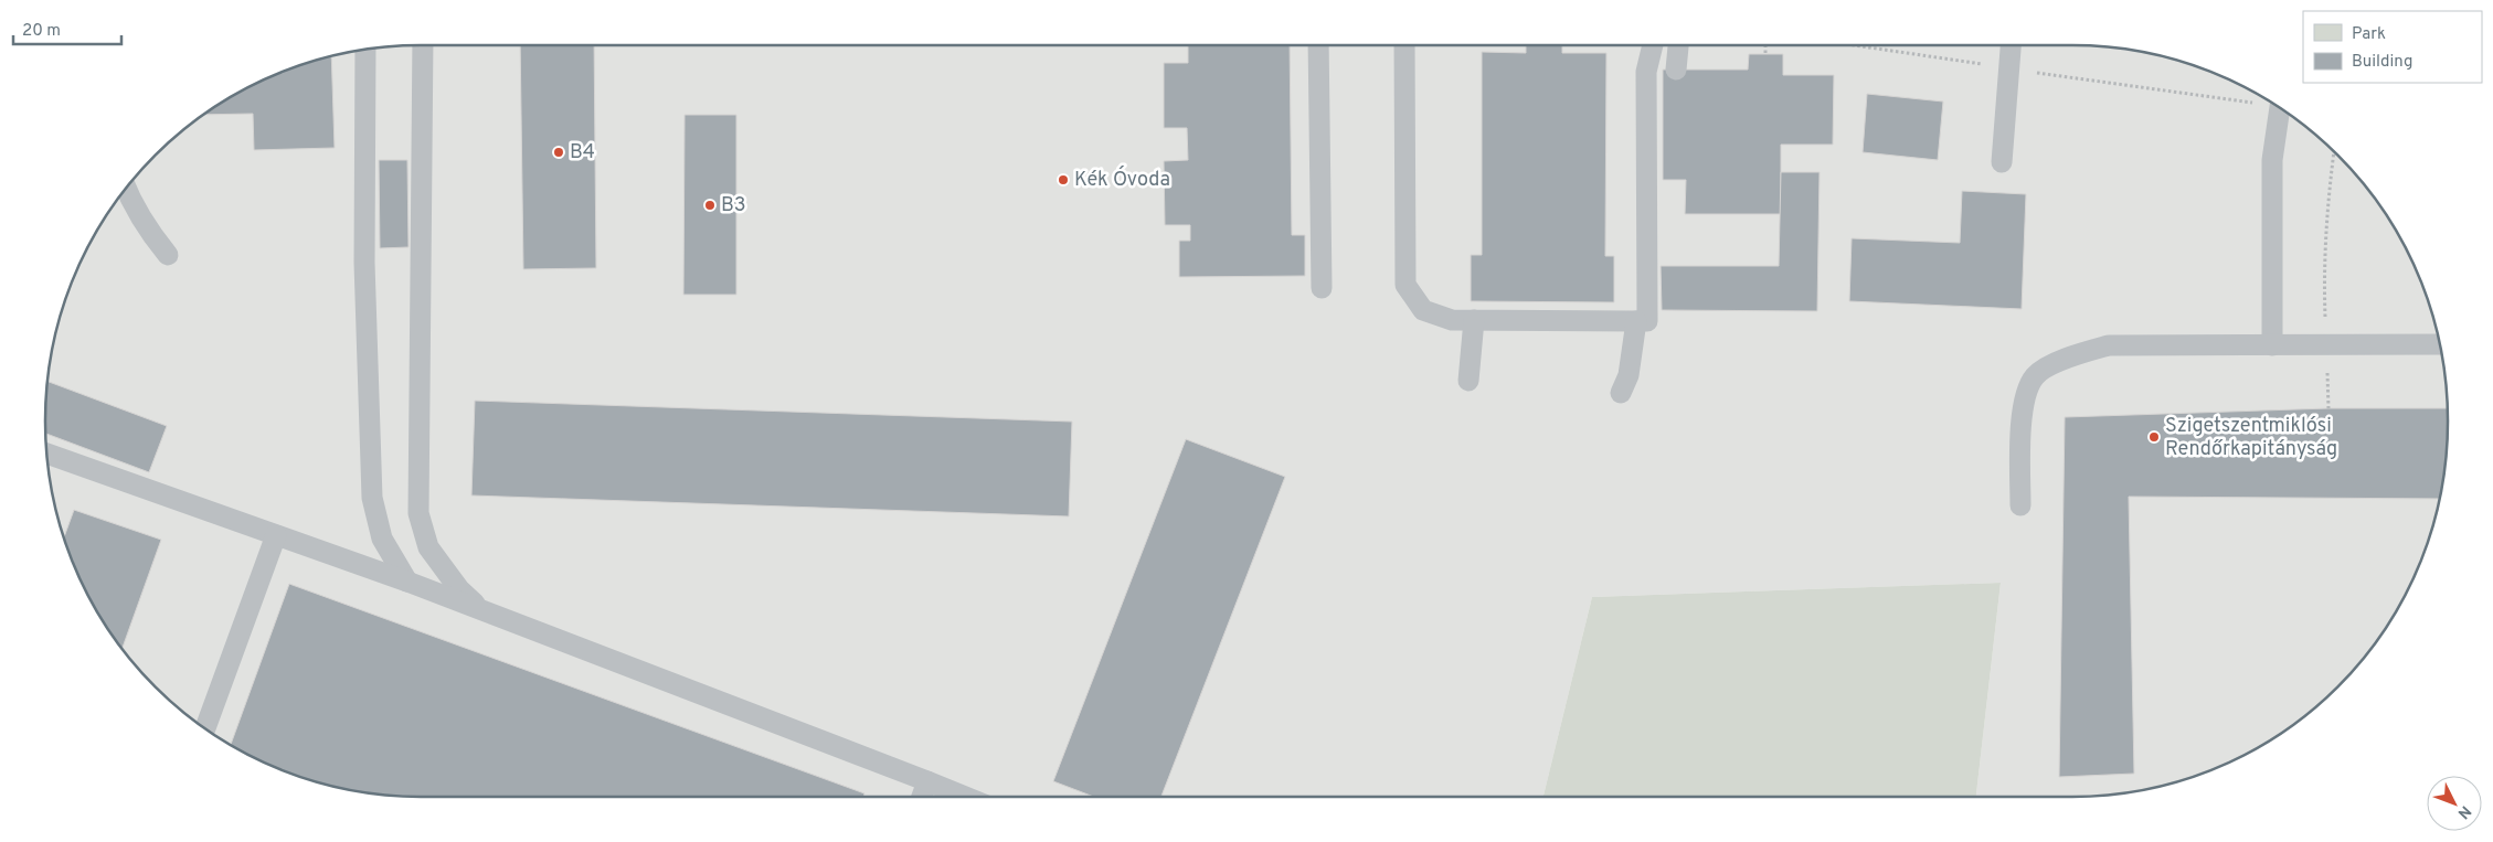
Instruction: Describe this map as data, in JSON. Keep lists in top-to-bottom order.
{
  "places": [
    "B4",
    "Kék Óvoda",
    "B3",
    "Szigetszentmiklósi Rendőrkapitányság"
  ],
  "legend": ["Park", "Building"],
  "scale_bar": "20 m",
  "north": "bottom right"
}
